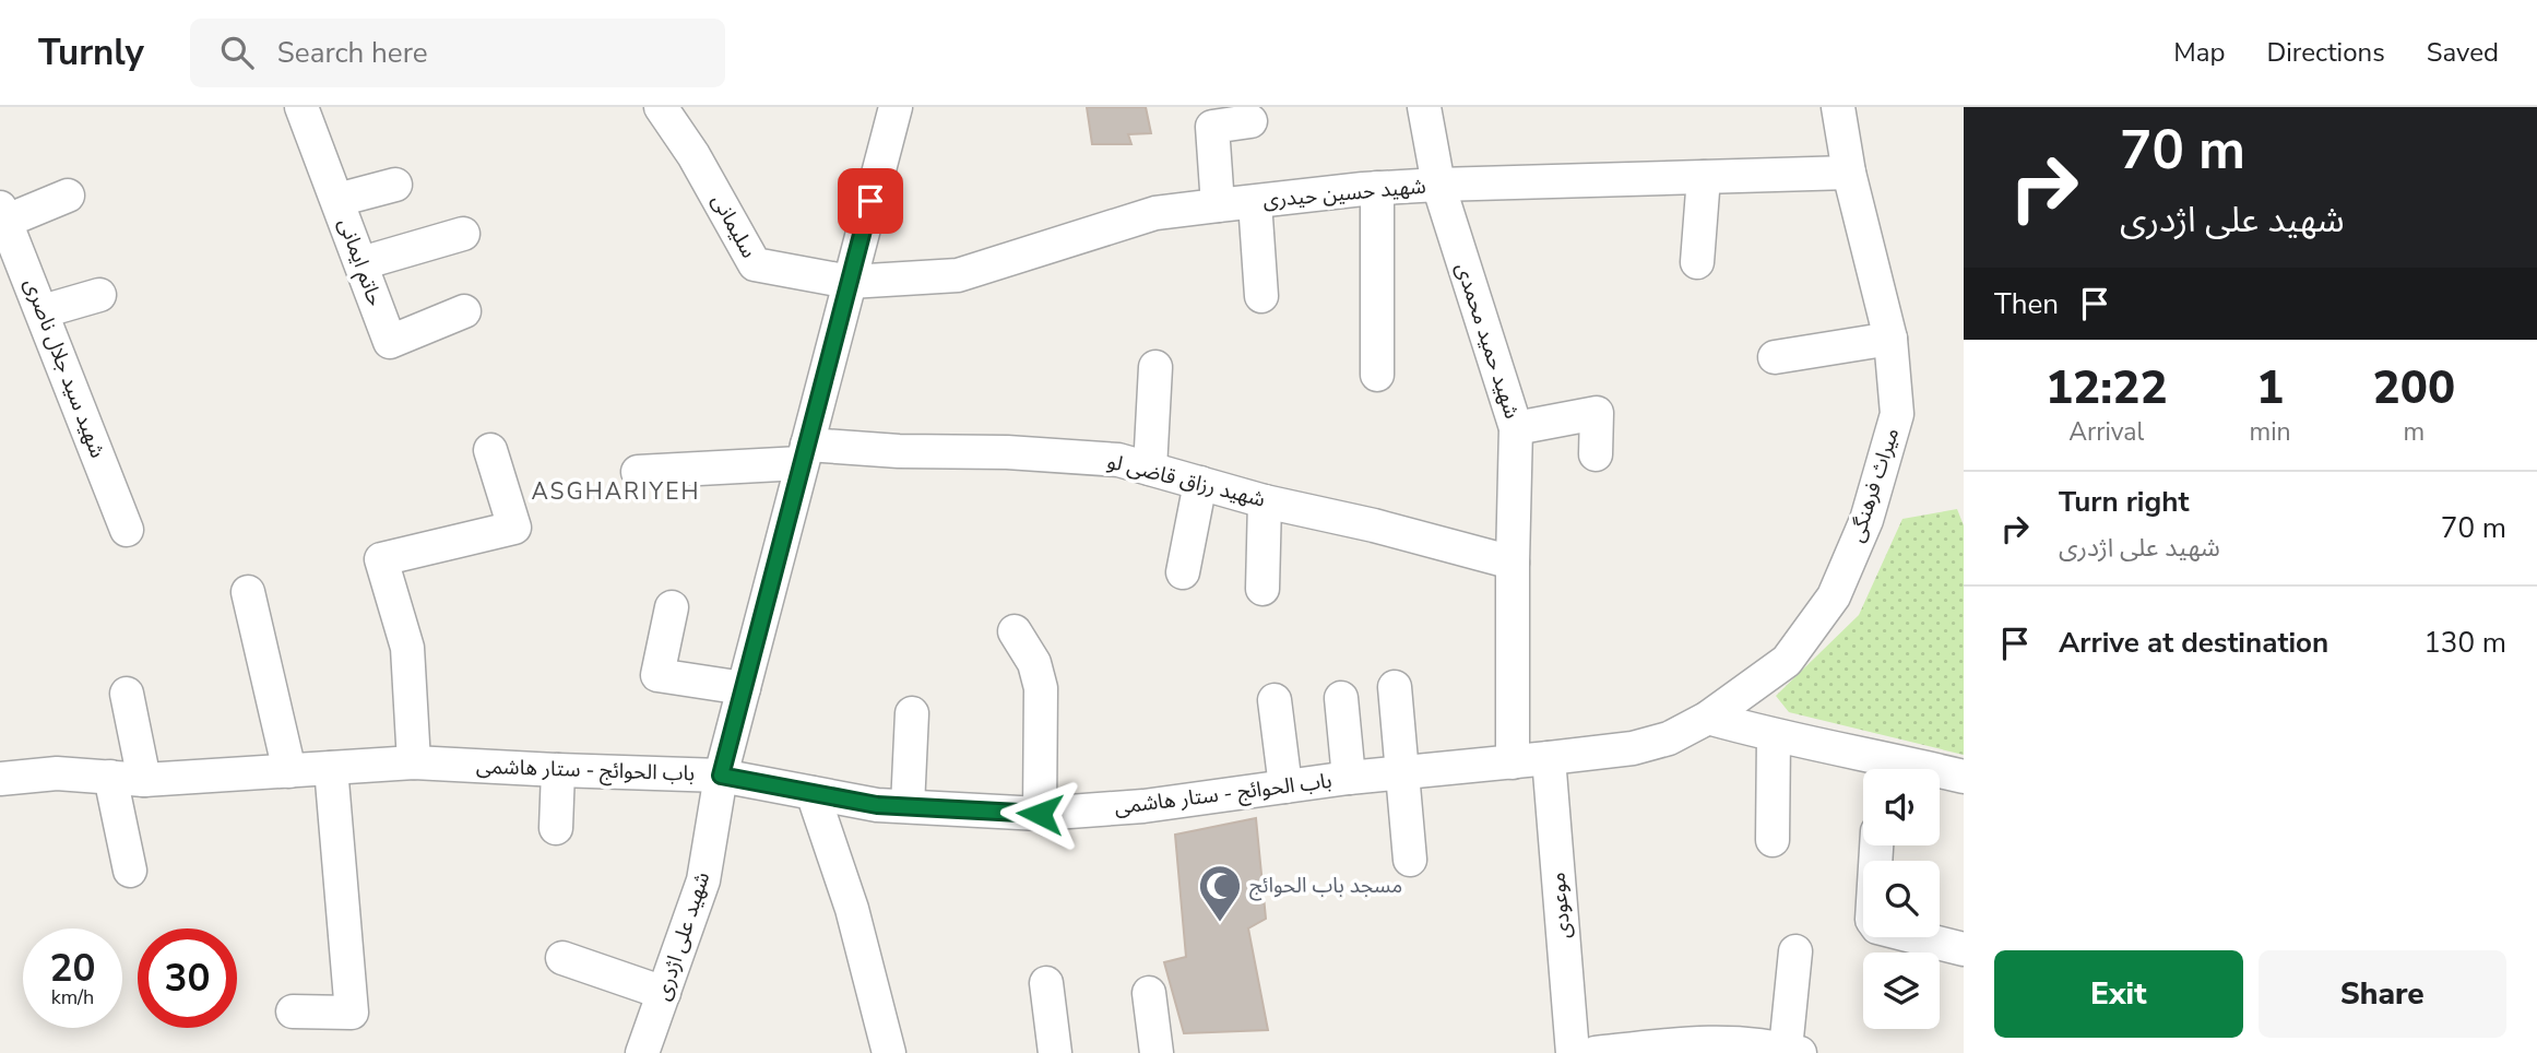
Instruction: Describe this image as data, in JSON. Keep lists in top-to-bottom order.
{
  "streets": {
    "street": [
      "شهید حسین حیدری",
      "سلیمانی",
      "حاتم ایمانی",
      "شهید حمید محمدی",
      "شهید سید جلال ناصری",
      "شهید رزاق قاضی لو",
      "میراث فرهنگی",
      "باب الحوائج - ستار هاشمی",
      "موعودی",
      "شهید علی اژدری"
    ]
  },
  "crossings": [
    ["شهید حسین حیدری", "سلیمانی"],
    ["شهید حسین حیدری", "شهید حمید محمدی"],
    ["شهید حسین حیدری", "میراث فرهنگی"],
    ["شهید حسین حیدری", "شهید علی اژدری"],
    ["سلیمانی", "شهید علی اژدری"],
    ["شهید حمید محمدی", "شهید رزاق قاضی لو"],
    ["شهید حمید محمدی", "باب الحوائج - ستار هاشمی"],
    ["شهید رزاق قاضی لو", "شهید علی اژدری"],
    ["میراث فرهنگی", "باب الحوائج - ستار هاشمی"],
    ["باب الحوائج - ستار هاشمی", "موعودی"],
    ["باب الحوائج - ستار هاشمی", "شهید علی اژدری"]
  ],
  "districts": ["ASGHARIYEH"],
  "places": {
    "mosque": ["مسجد باب الحوائج"]
  },
  "page": {
    "header": "Turnly",
    "search": "Search here",
    "nav": ["Map", "Directions", "Saved"],
    "turn": ["70 m", "شهید علی اژدری"],
    "then": "Then",
    "eta": [
      "12:22",
      "Arrival",
      "1",
      "min",
      "200",
      "m"
    ],
    "list": [
      {
        "name": "Turn right",
        "note": "شهید علی اژدری",
        "value": "70 m"
      },
      {
        "name": "Arrive at destination",
        "value": "130 m"
      }
    ],
    "speed": "20 km/h",
    "limit": "30",
    "buttons": ["Exit", "Share"]
  }
}
